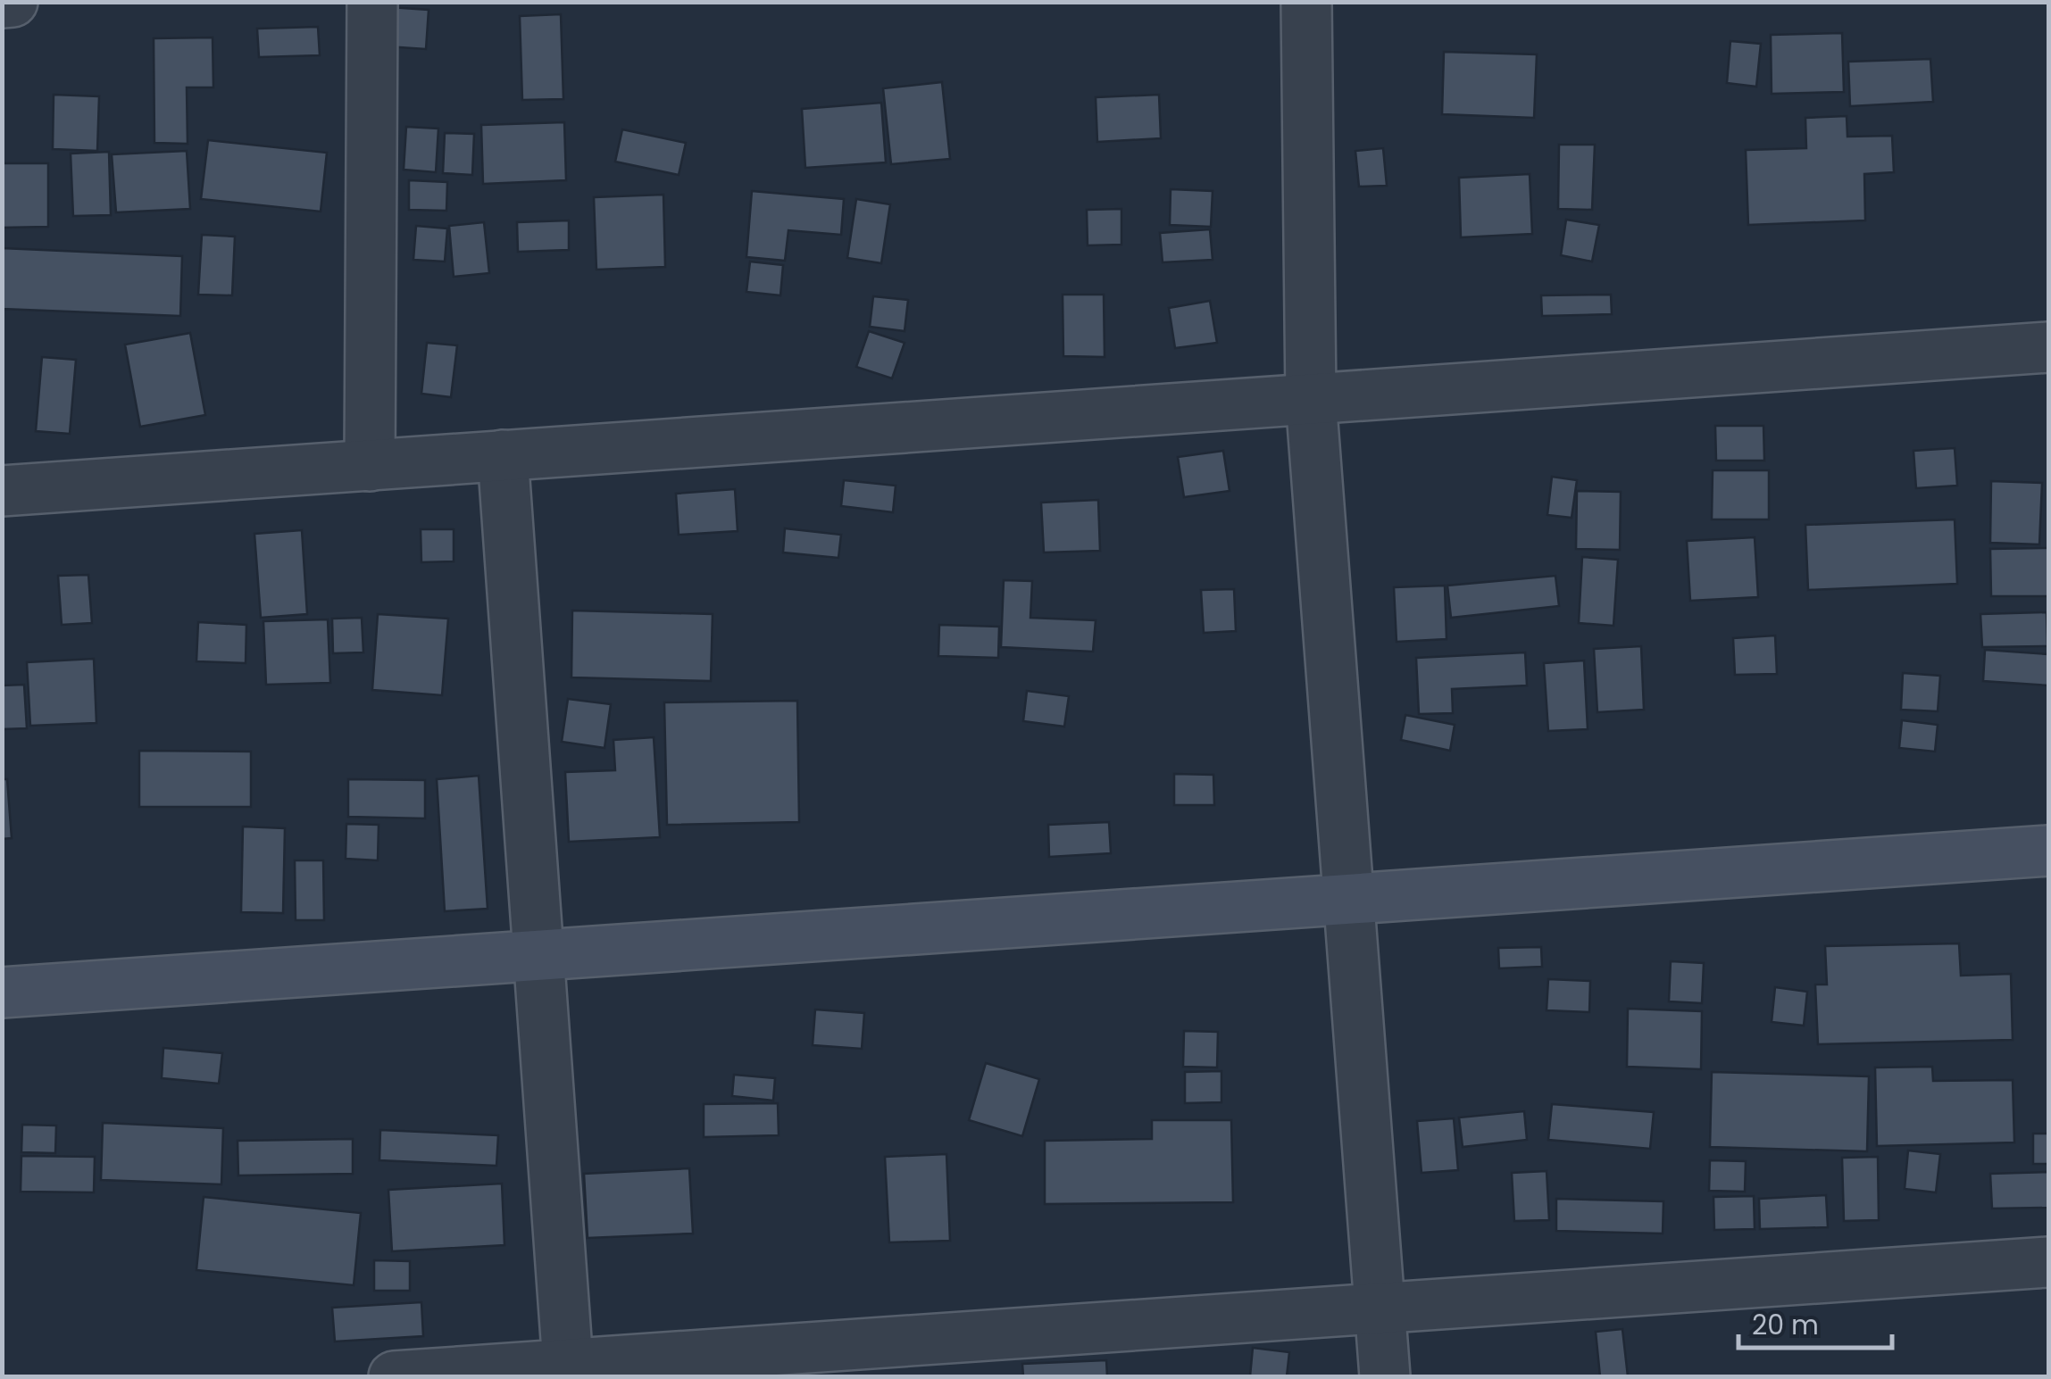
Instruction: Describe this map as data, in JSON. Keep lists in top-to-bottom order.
{
  "scale_bar": "20 m"
}
